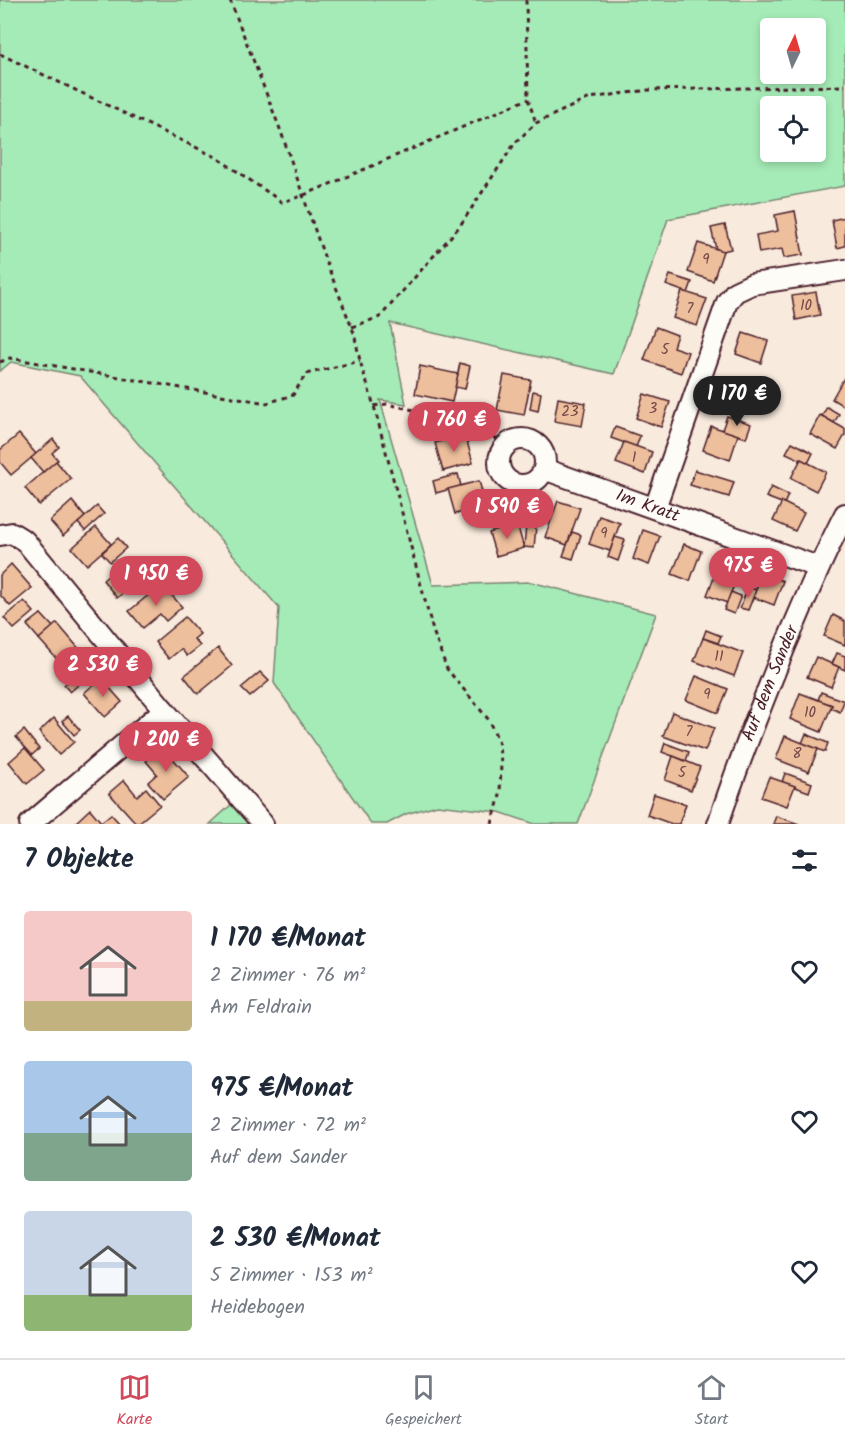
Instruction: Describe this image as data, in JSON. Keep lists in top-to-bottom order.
{
  "streets": {
    "street": ["Im Kratt", "Auf dem Sander"]
  },
  "crossings": [
    ["Im Kratt", "Auf dem Sander"]
  ],
  "house_numbers": [
    "9",
    "10",
    "7",
    "5",
    "3",
    "23",
    "1",
    "9",
    "11",
    "9",
    "10",
    "7",
    "8",
    "5"
  ],
  "north": "top",
  "page": {
    "price": [
      "1 170 €",
      "1 760 €",
      "1 590 €",
      "975 €",
      "1 950 €",
      "2 530 €",
      "1 200 €"
    ],
    "heading": "7 Objekte",
    "list": [
      {
        "name": "1 170 €/Monat",
        "note": "2 Zimmer · 76 m² · Am Feldrain"
      },
      {
        "name": "975 €/Monat",
        "note": "2 Zimmer · 72 m² · Auf dem Sander"
      },
      {
        "name": "2 530 €/Monat",
        "note": "5 Zimmer · 153 m² · Heidebogen"
      }
    ],
    "tabs": ["Karte", "Gespeichert", "Start"]
  }
}
